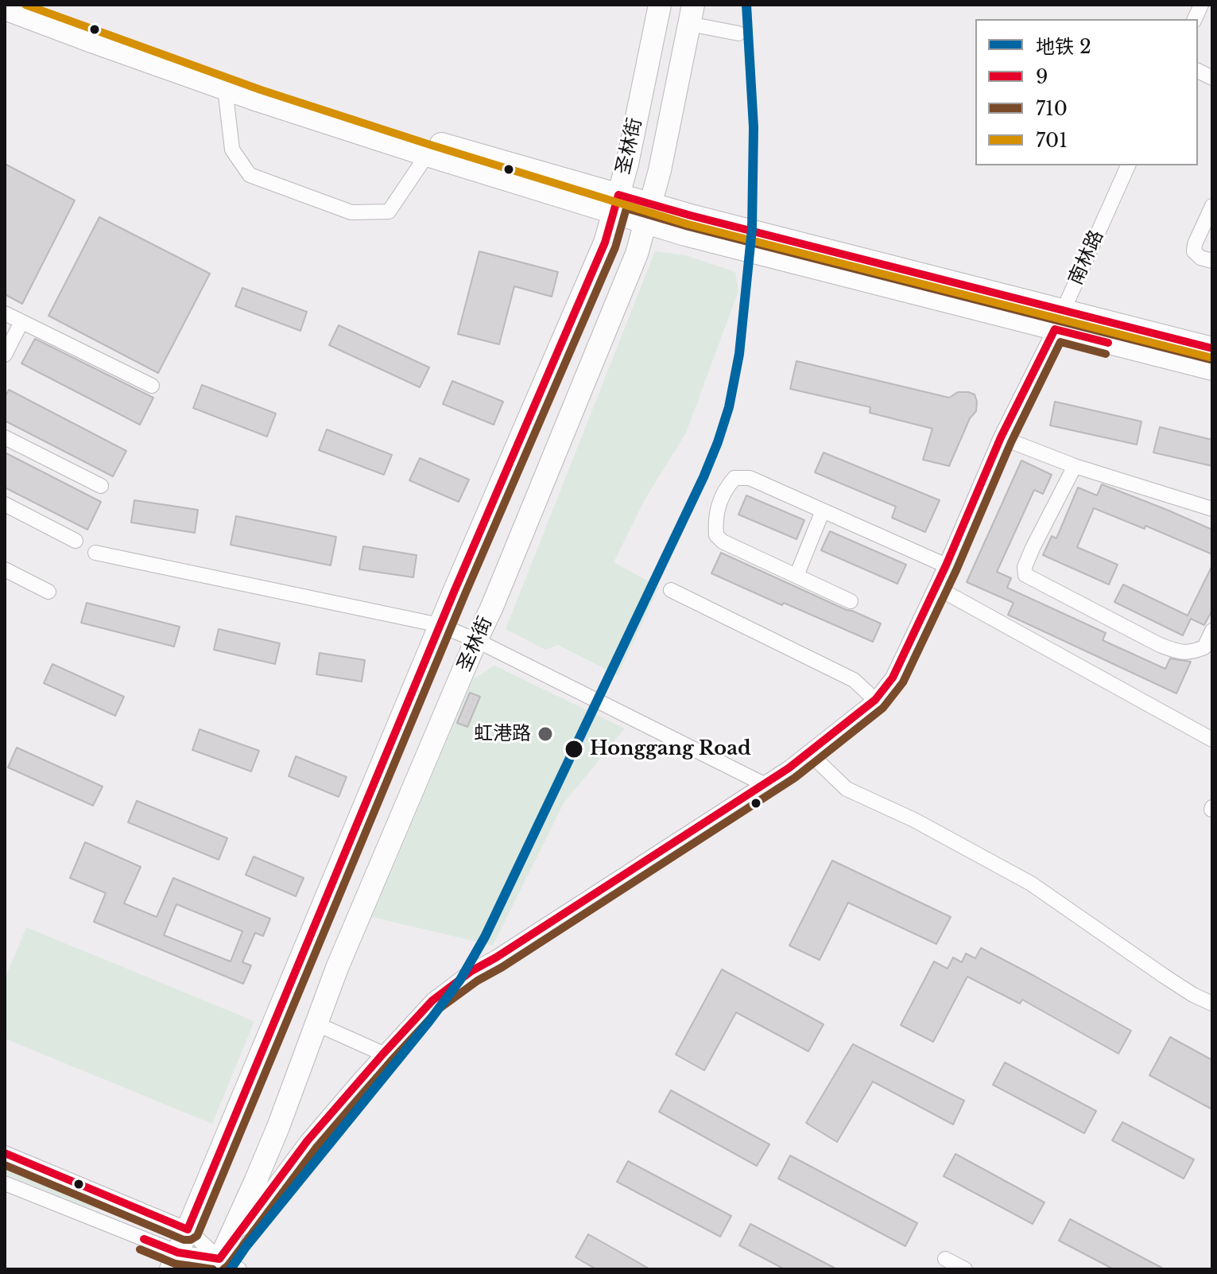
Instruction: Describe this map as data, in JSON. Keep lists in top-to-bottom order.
{
  "streets": {
    "highway": ["圣林街"],
    "street": ["南林路"]
  },
  "crossings": [
    ["圣林街", "南林路"]
  ],
  "places": ["虹港路", "Honggang Road"],
  "lines": [
    "metro line 2",
    "transit line 701",
    "transit line 9",
    "transit line 710"
  ],
  "legend": [
    "地铁 2",
    "9",
    "710",
    "701"
  ]
}
